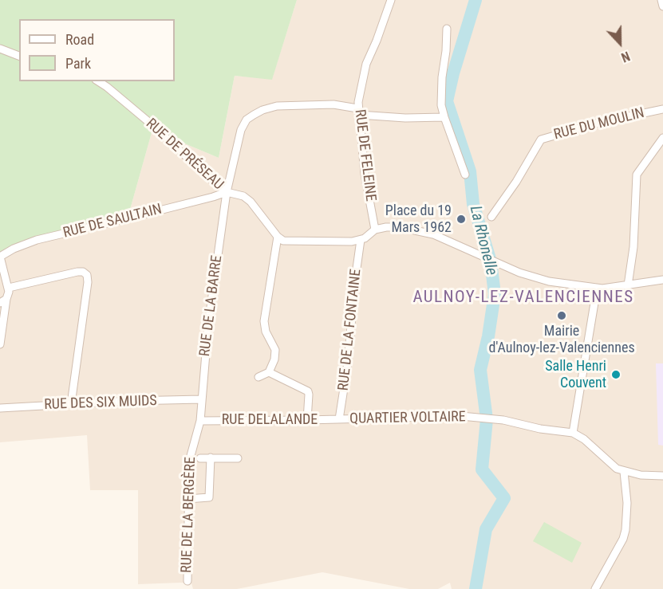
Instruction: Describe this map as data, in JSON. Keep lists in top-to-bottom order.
{
  "streets": {
    "street": [
      "RUE DU MOULIN",
      "RUE DE PRÉSEAU",
      "RUE DE FELEINE",
      "RUE DE SAULTAIN",
      "RUE DE LA BARRE",
      "RUE DE LA FONTAINE",
      "RUE DES SIX MUIDS",
      "QUARTIER VOLTAIRE",
      "RUE DELALANDE",
      "RUE DE LA BERGÈRE"
    ]
  },
  "crossings": [
    ["RUE DE PRÉSEAU", "RUE DE FELEINE"],
    ["RUE DE PRÉSEAU", "RUE DE SAULTAIN"],
    ["RUE DE PRÉSEAU", "RUE DE LA BARRE"],
    ["RUE DE PRÉSEAU", "RUE DE LA FONTAINE"],
    ["RUE DE FELEINE", "RUE DE SAULTAIN"],
    ["RUE DE FELEINE", "RUE DE LA BARRE"],
    ["RUE DE FELEINE", "RUE DE LA FONTAINE"],
    ["RUE DE SAULTAIN", "RUE DE LA BARRE"],
    ["RUE DE SAULTAIN", "RUE DE LA FONTAINE"],
    ["RUE DE LA BARRE", "RUE DE LA FONTAINE"],
    ["RUE DE LA BARRE", "RUE DES SIX MUIDS"],
    ["RUE DE LA BARRE", "RUE DELALANDE"],
    ["RUE DE LA BARRE", "RUE DE LA BERGÈRE"],
    ["RUE DE LA FONTAINE", "QUARTIER VOLTAIRE"],
    ["RUE DE LA FONTAINE", "RUE DELALANDE"],
    ["QUARTIER VOLTAIRE", "RUE DELALANDE"],
    ["RUE DELALANDE", "RUE DE LA BERGÈRE"]
  ],
  "districts": ["AULNOY-LEZ-VALENCIENNES"],
  "water": ["La Rhonelle"],
  "places": ["Place du 19 Mars 1962", "Mairie d'Aulnoy-lez-Valenciennes", "Salle Henri Couvent"],
  "legend": ["Road", "Park"],
  "north": "bottom"
}
